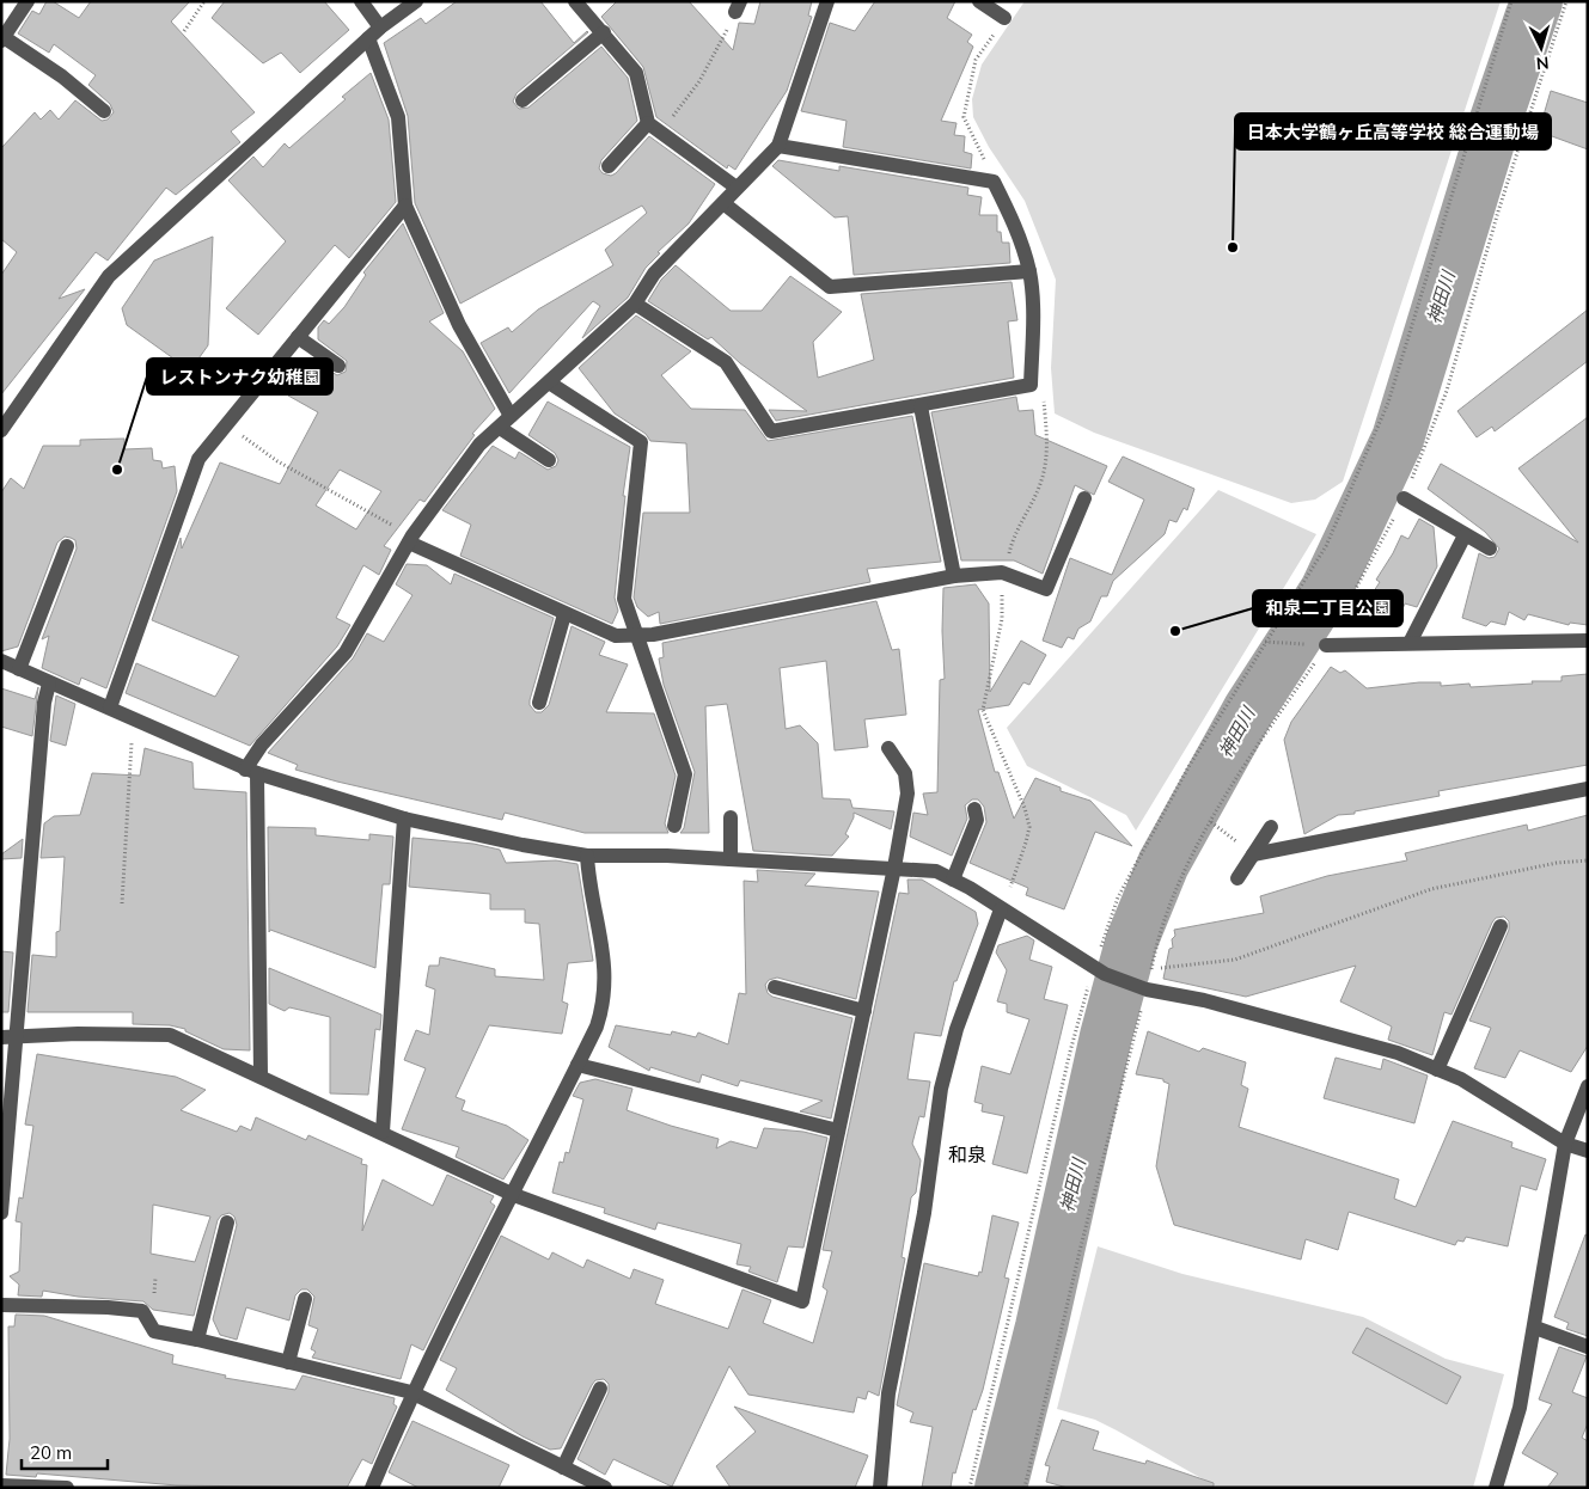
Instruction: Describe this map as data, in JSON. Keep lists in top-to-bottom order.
{
  "districts": ["和泉"],
  "water": ["神田川"],
  "places": ["日本大学鶴ヶ丘高等学校 総合運動場", "レストンナク幼稚園", "和泉二丁目公園"],
  "scale_bar": "20 m",
  "north": "bottom"
}
